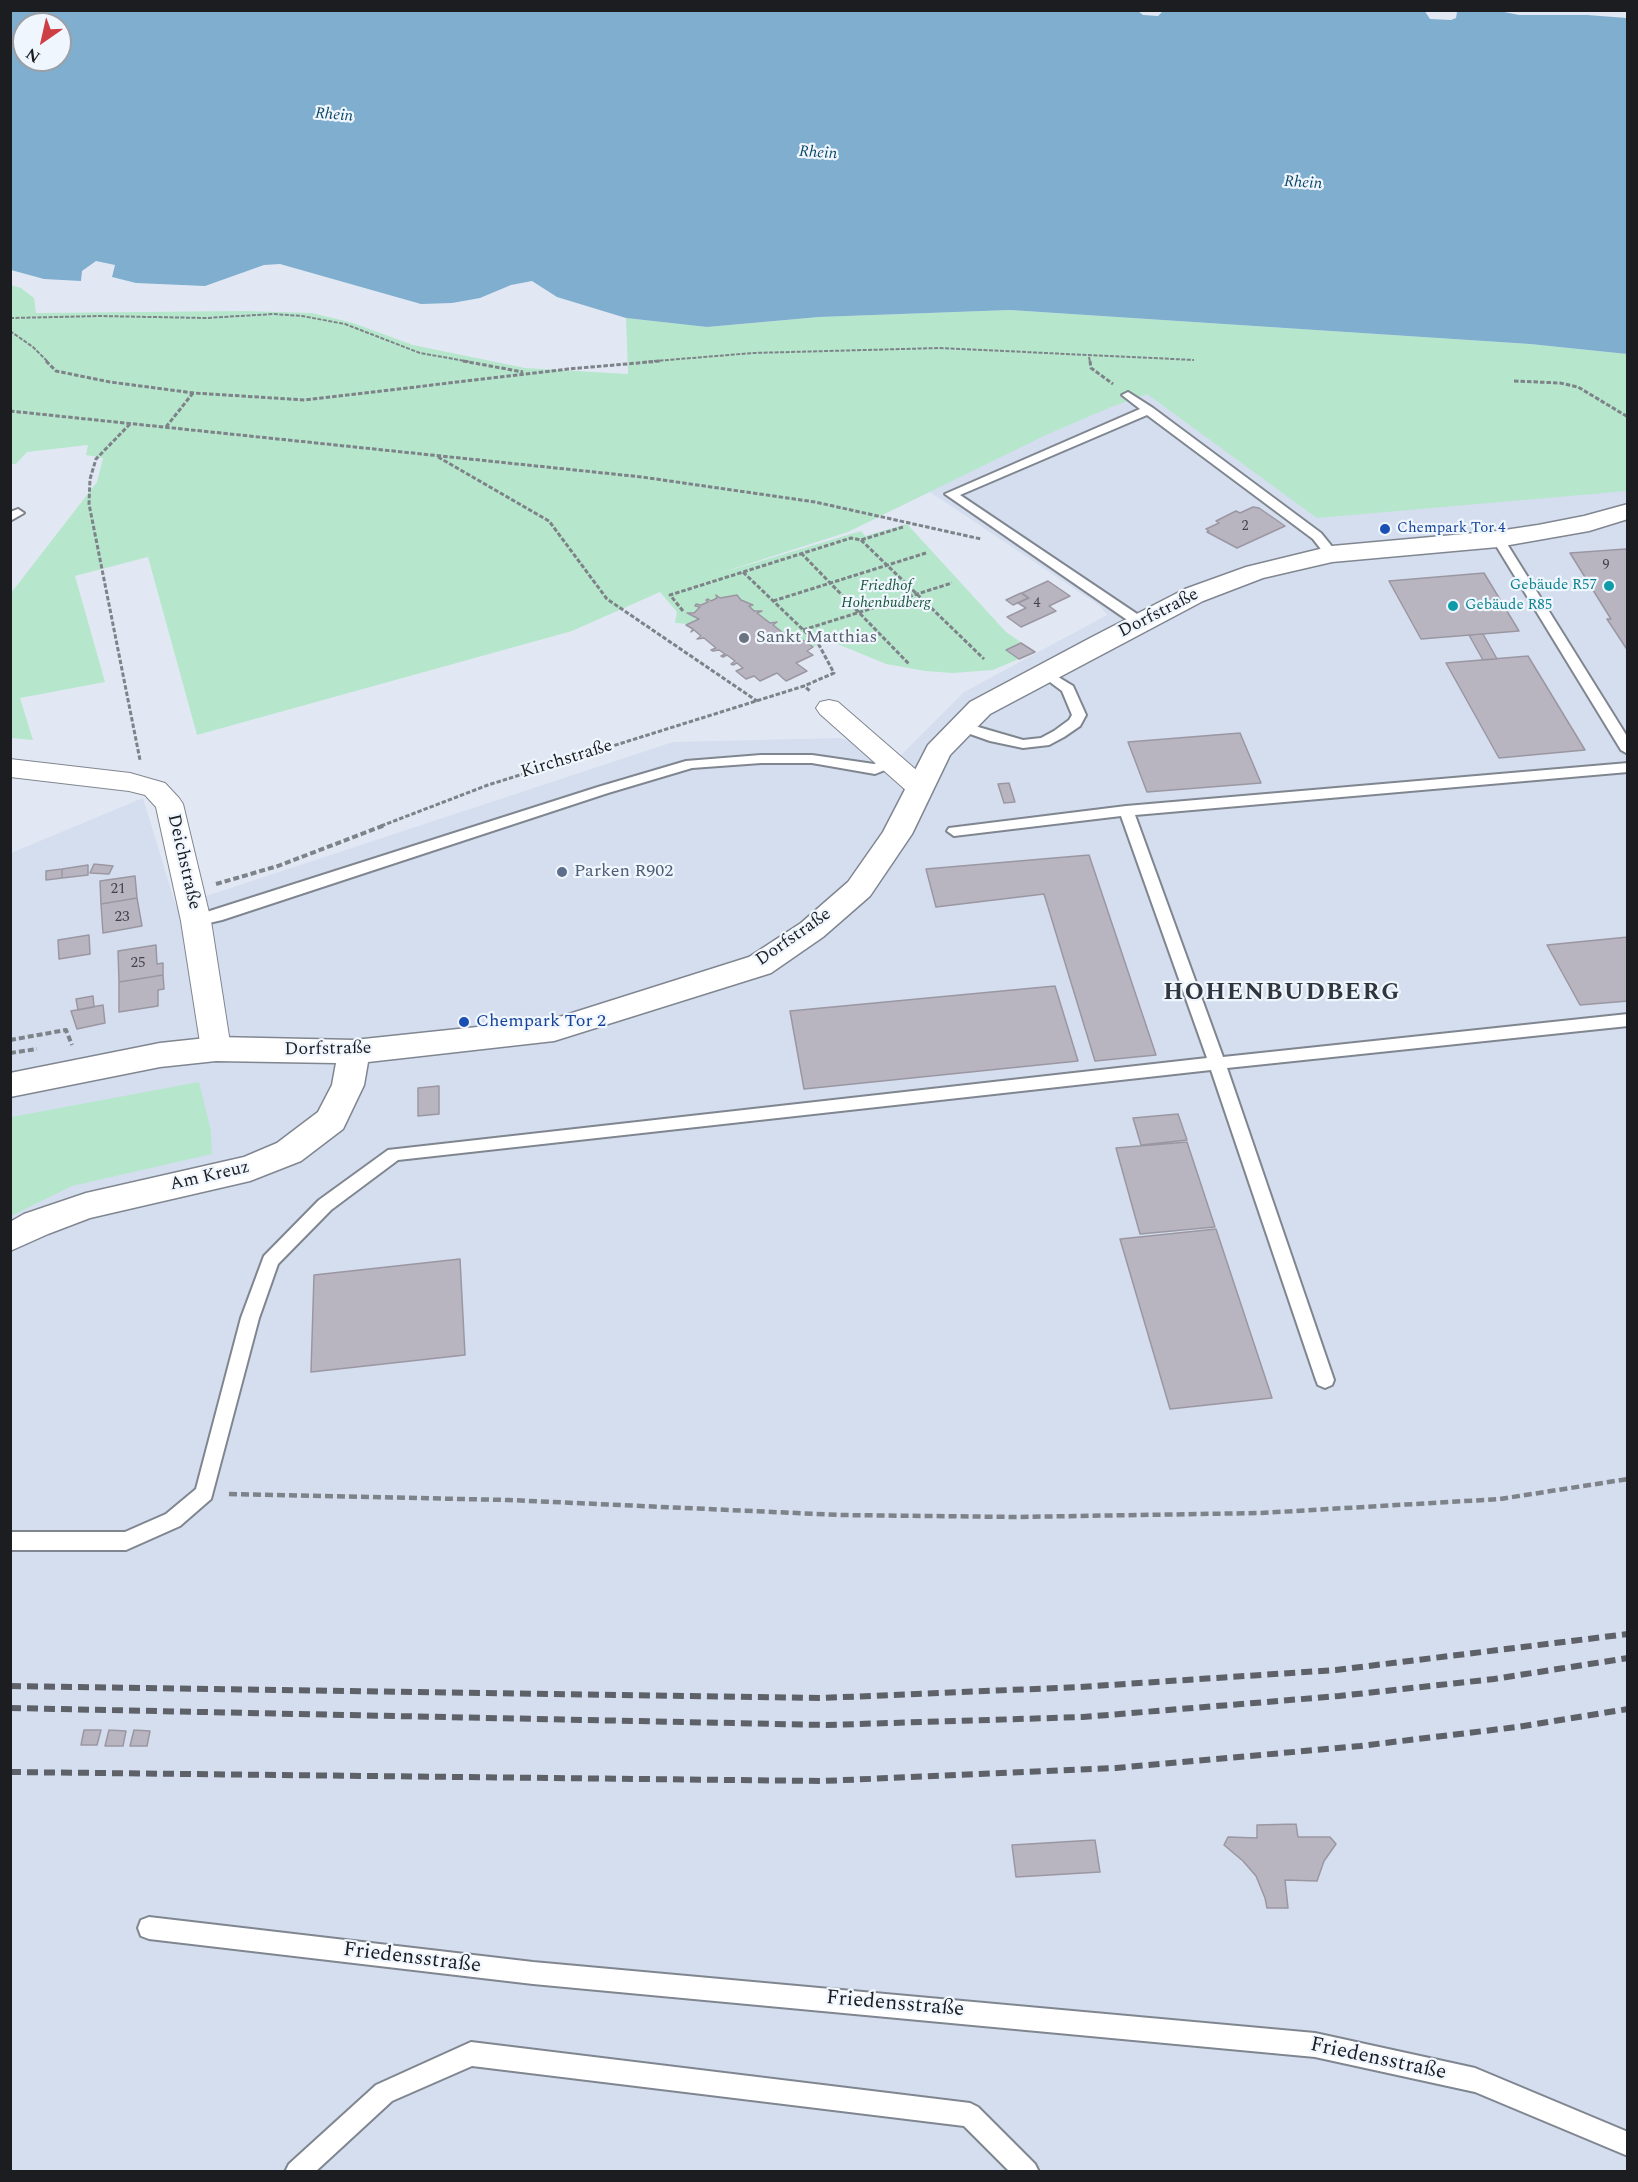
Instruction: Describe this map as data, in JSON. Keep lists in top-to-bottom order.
{
  "streets": {
    "street": ["Dorfstraße", "Deichstraße", "Am Kreuz"],
    "lane": ["Friedensstraße"],
    "path": ["Kirchstraße"]
  },
  "crossings": [
    ["Dorfstraße", "Deichstraße"],
    ["Dorfstraße", "Am Kreuz"],
    ["Kirchstraße", "Deichstraße"]
  ],
  "districts": ["HOHENBUDBERG"],
  "water": ["Rhein"],
  "parks": ["Friedhof Hohenbudberg"],
  "places": [
    "Chempark Tor 4",
    "Gebäude R57",
    "Gebäude R85",
    "Sankt Matthias",
    "Parken R902",
    "Chempark Tor 2"
  ],
  "house_numbers": [
    "2",
    "9",
    "4",
    "21",
    "23",
    "25"
  ],
  "north": "bottom left"
}
